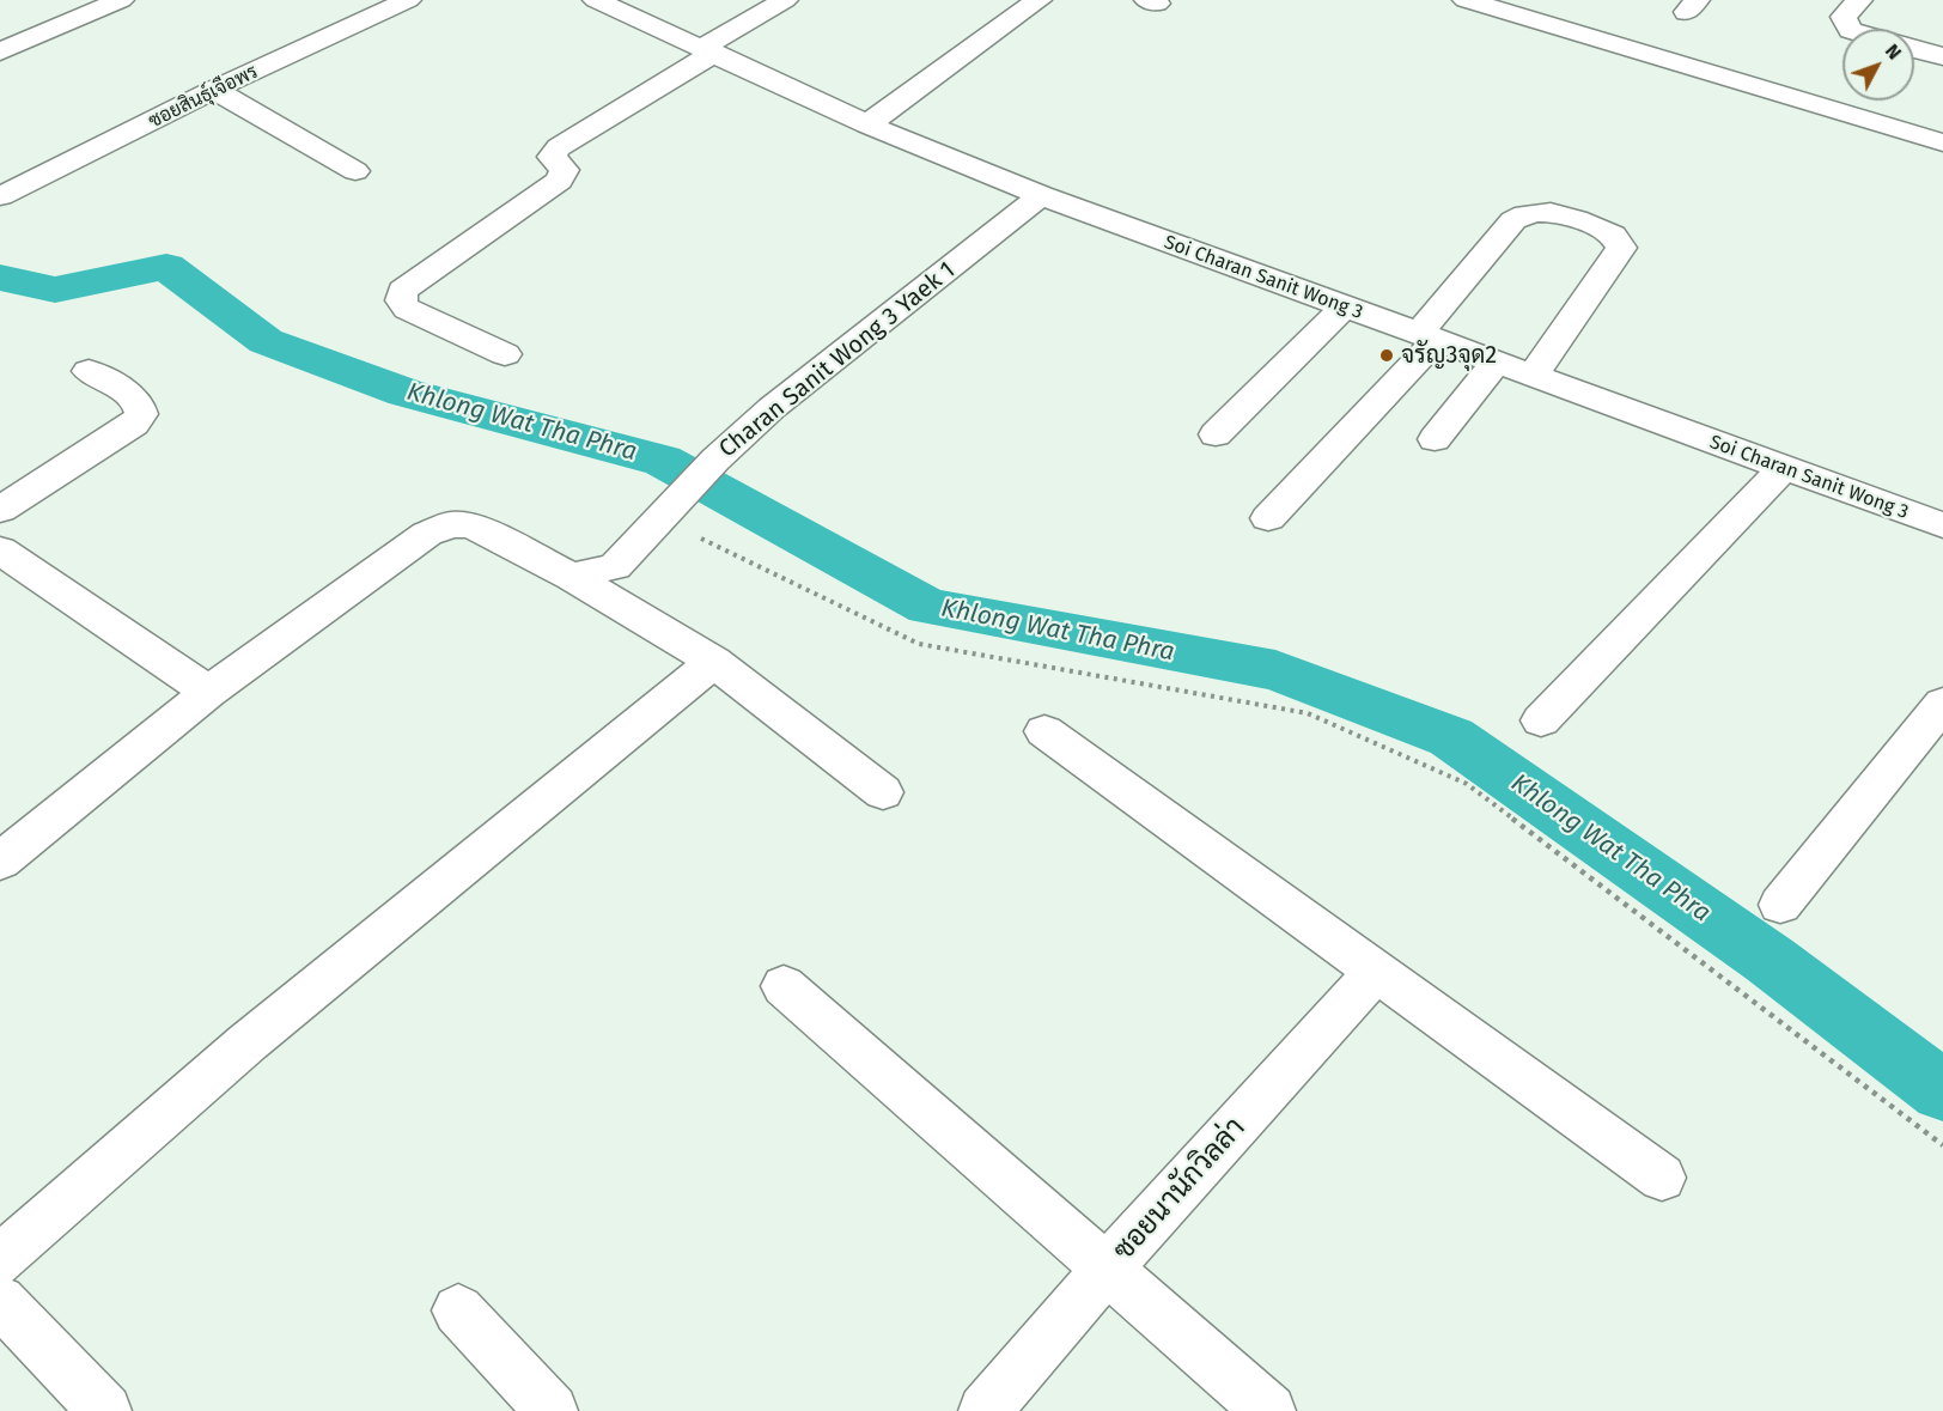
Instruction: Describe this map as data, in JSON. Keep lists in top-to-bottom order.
{
  "streets": {
    "street": [
      "ซอยสินธุ์เจือพร",
      "Soi Charan Sanit Wong 3",
      "Charan Sanit Wong 3 Yaek 1",
      "ซอยนานักวิลล่า"
    ]
  },
  "crossings": [
    ["Soi Charan Sanit Wong 3", "Charan Sanit Wong 3 Yaek 1"]
  ],
  "water": ["Khlong Wat Tha Phra"],
  "places": ["จรัญ3จุด2"],
  "north": "top right"
}
